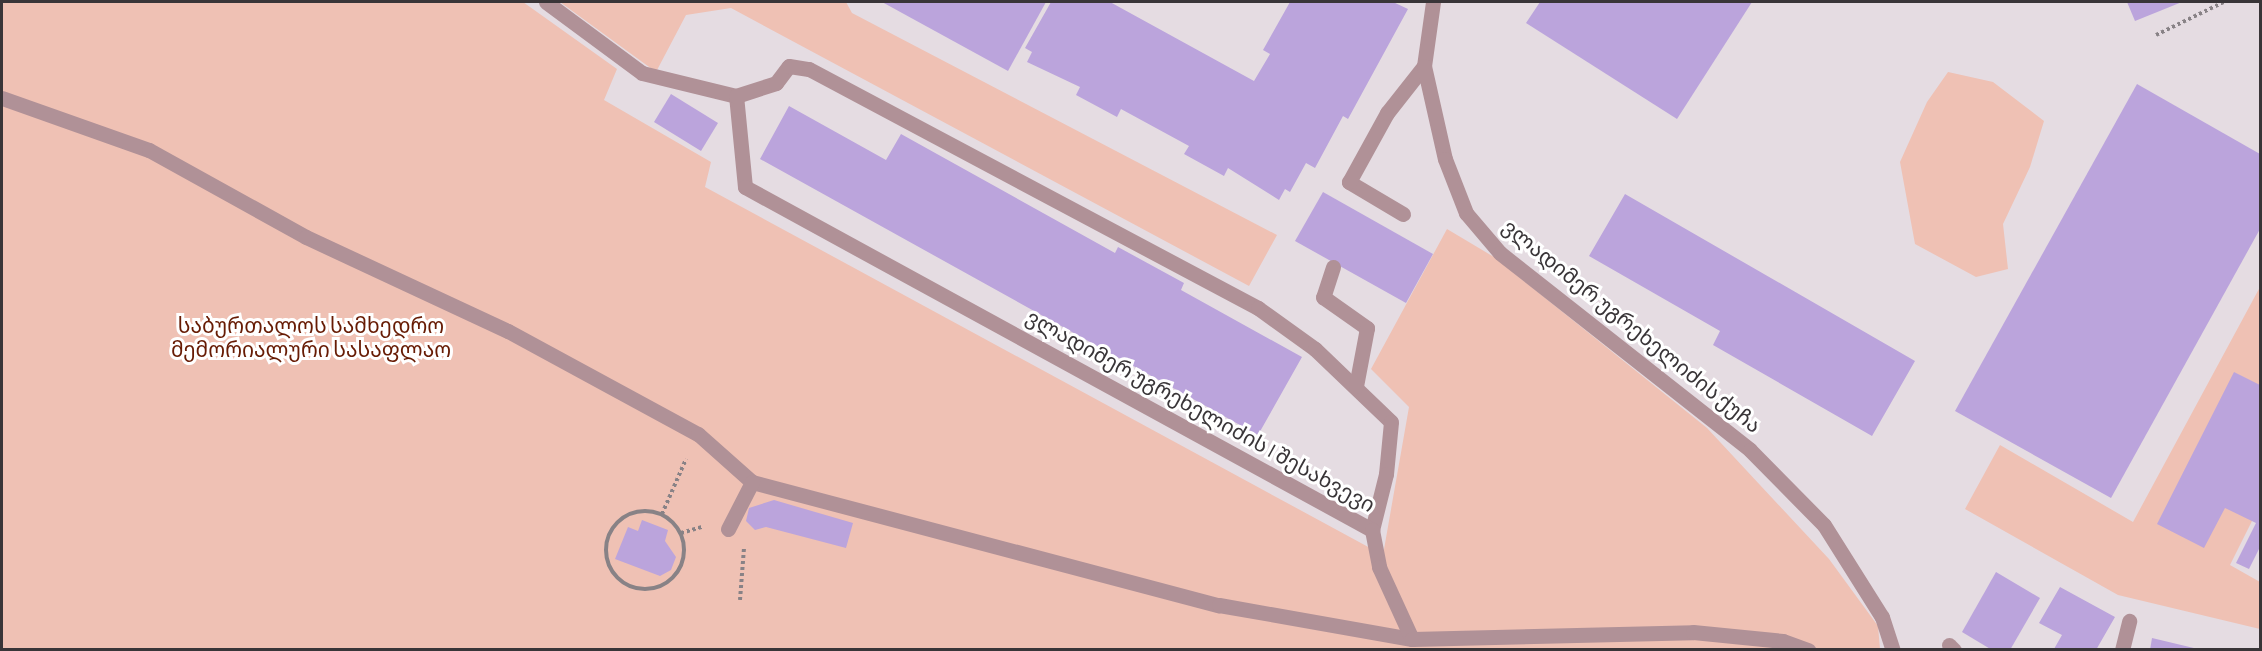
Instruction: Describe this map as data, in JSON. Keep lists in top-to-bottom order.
{
  "streets": {
    "street": ["ვლადიმერ უგრეხელიძის ქუჩა", "ვლადიმერ უგრეხელიძის I შესახვევი"]
  },
  "parks": ["საბურთალოს სამხედრო მემორიალური სასაფლაო"]
}
